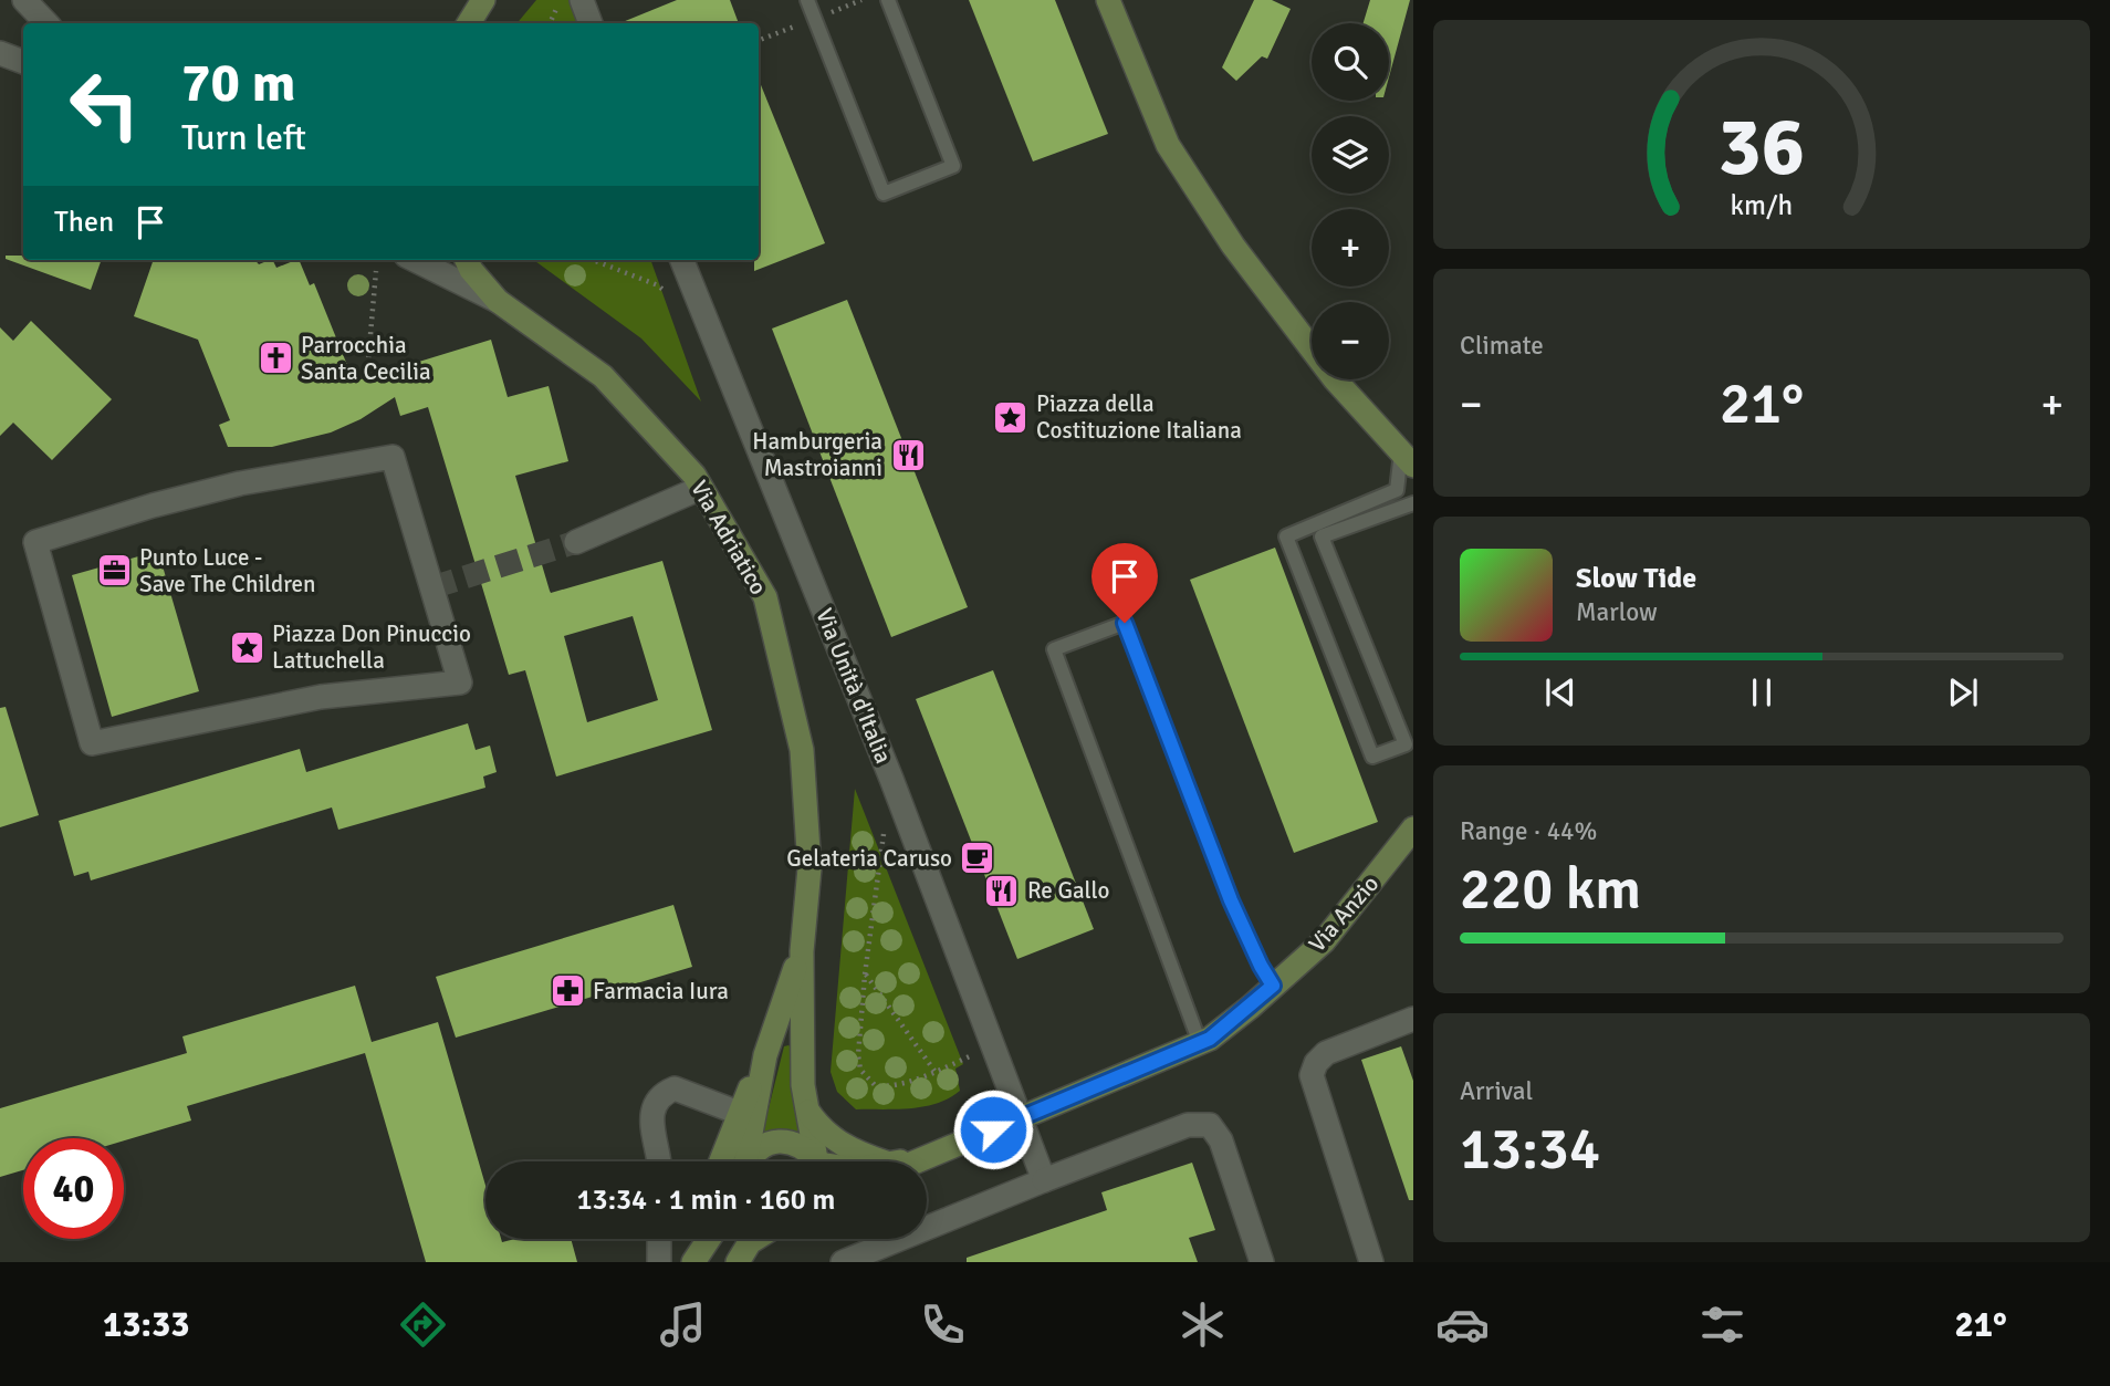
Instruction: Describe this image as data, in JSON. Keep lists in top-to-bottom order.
{
  "streets": {
    "street": ["Via Adriatico", "Via Unità d'Italia", "Via Anzio"]
  },
  "crossings": [
    ["Via Unità d'Italia", "Via Anzio"]
  ],
  "places": {
    "church": ["Parrocchia Santa Cecilia"],
    "place": ["Piazza della Costituzione Italiana", "Piazza Don Pinuccio Lattuchella"],
    "restaurant": ["Hamburgeria Mastroianni", "Re Gallo"],
    "office": ["Punto Luce - Save The Children"],
    "cafe": ["Gelateria Caruso"],
    "pharmacy": ["Farmacia Iura"]
  },
  "page": {
    "map_buttons": ["+", "−"],
    "turn": ["70 m", "Turn left"],
    "then": "Then",
    "tile": [
      "Climate",
      ["Range · 44%", "220 km"],
      ["Arrival", "13:34"]
    ],
    "heat": ["−", "21°", "+"],
    "song": ["Slow Tide", "Marlow"],
    "limit": "40",
    "trip": "13:34 · 1 min · 160 m",
    "tabs": ["13:33", "21°"],
    "gauge": ["36", "km/h"]
  }
}
